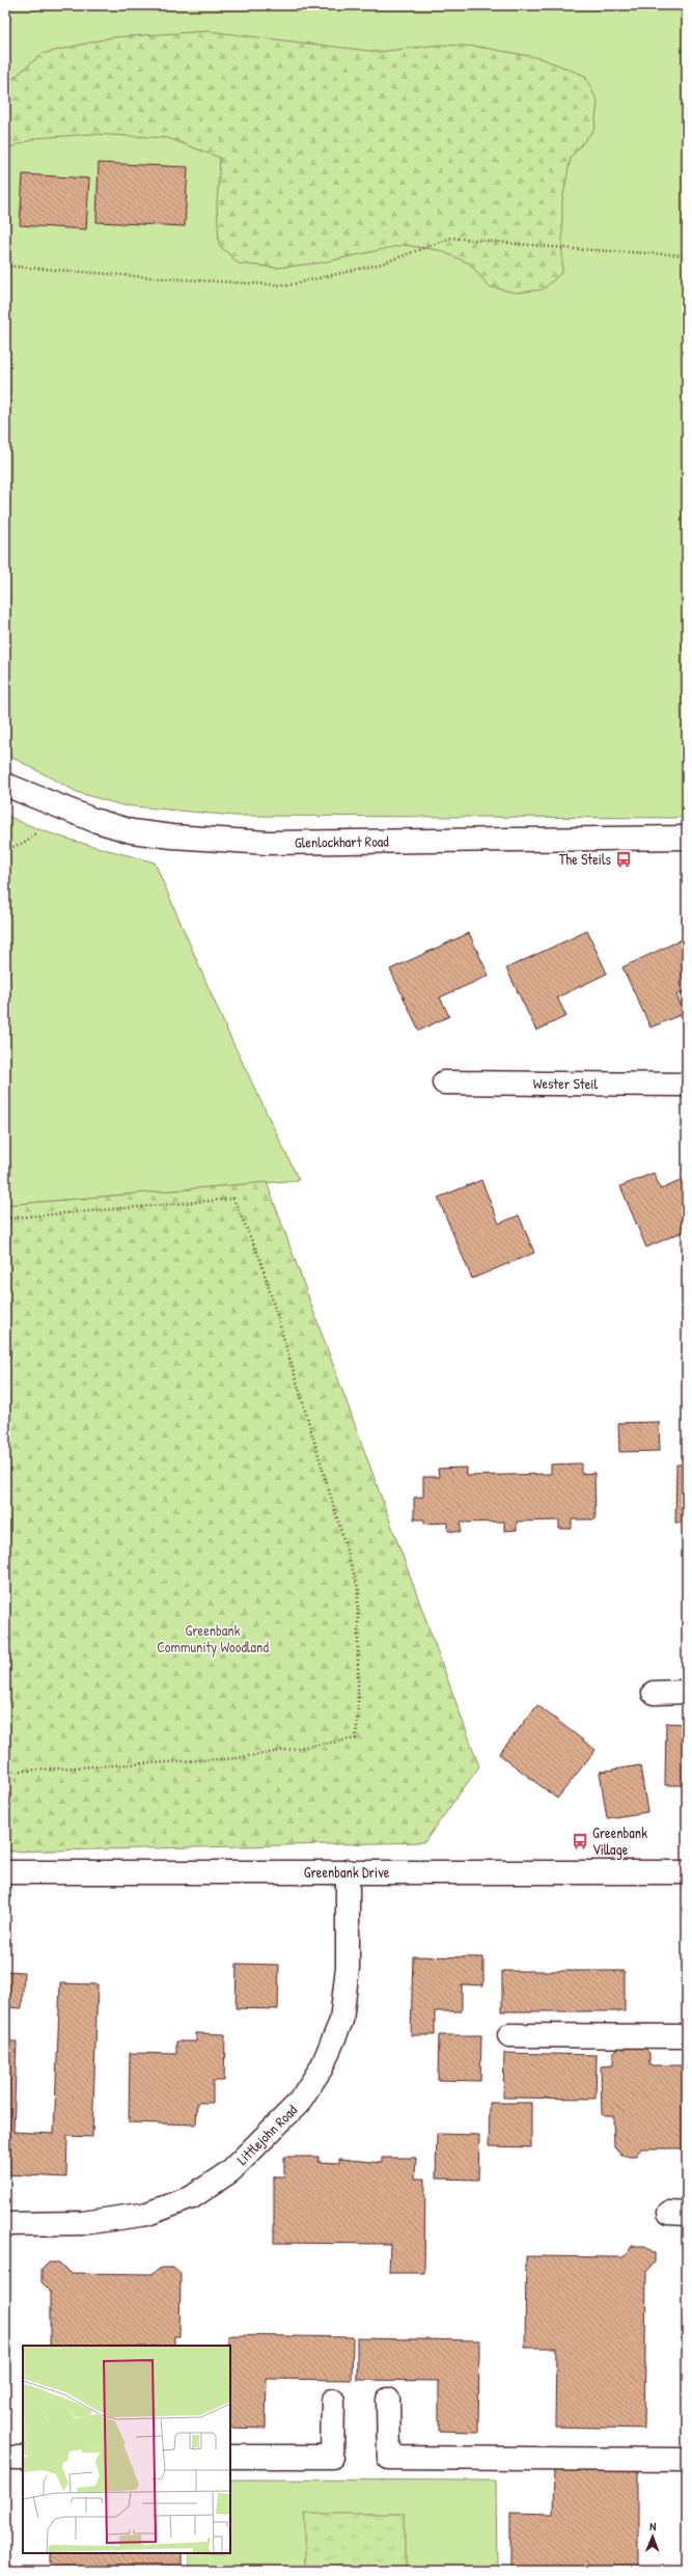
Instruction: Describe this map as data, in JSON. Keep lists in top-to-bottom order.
{
  "streets": {
    "street": [
      "Glenlockhart Road",
      "Wester Steil",
      "Greenbank Drive",
      "Littlejohn Road"
    ]
  },
  "crossings": [
    ["Greenbank Drive", "Littlejohn Road"]
  ],
  "parks": ["Greenbank Community Woodland"],
  "places": {
    "bus stop": ["The Steils", "Greenbank Village"]
  },
  "north": "top"
}
